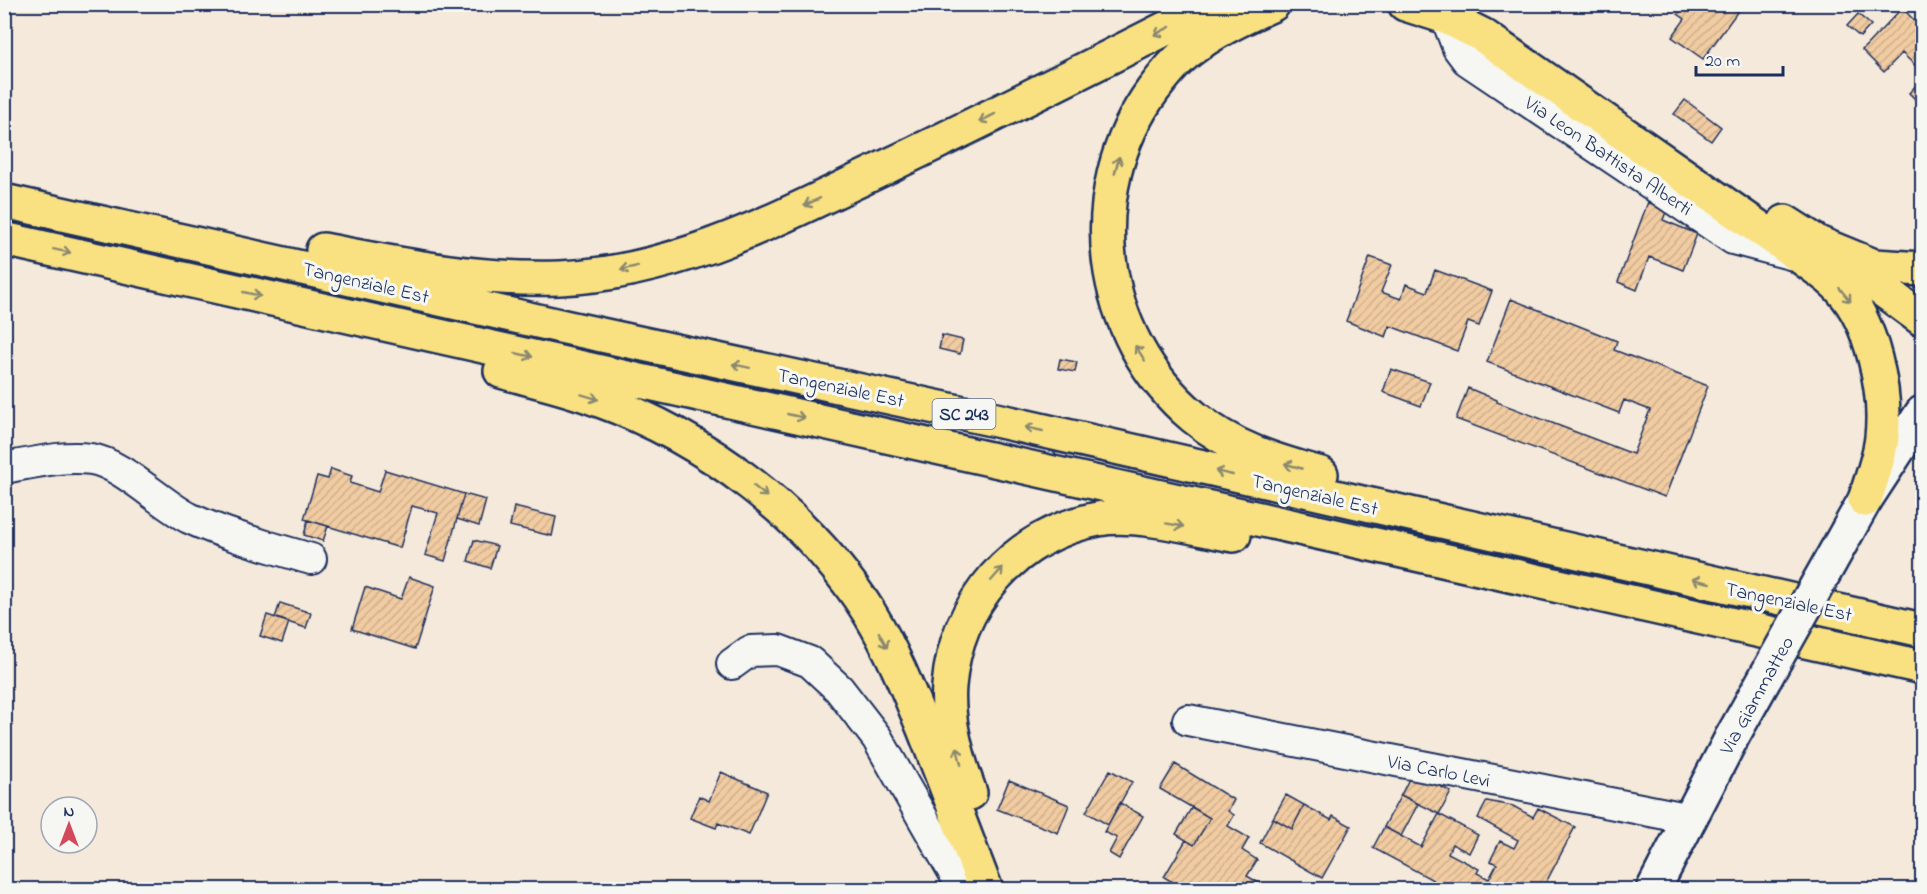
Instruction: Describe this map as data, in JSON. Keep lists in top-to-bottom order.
{
  "streets": {
    "highway": ["Tangenziale Est", "SC 243"],
    "street": ["Via Giammatteo", "Via Carlo Levi"]
  },
  "crossings": [
    ["Via Giammatteo", "Via Carlo Levi"]
  ],
  "scale_bar": "20 m",
  "north": "top"
}
